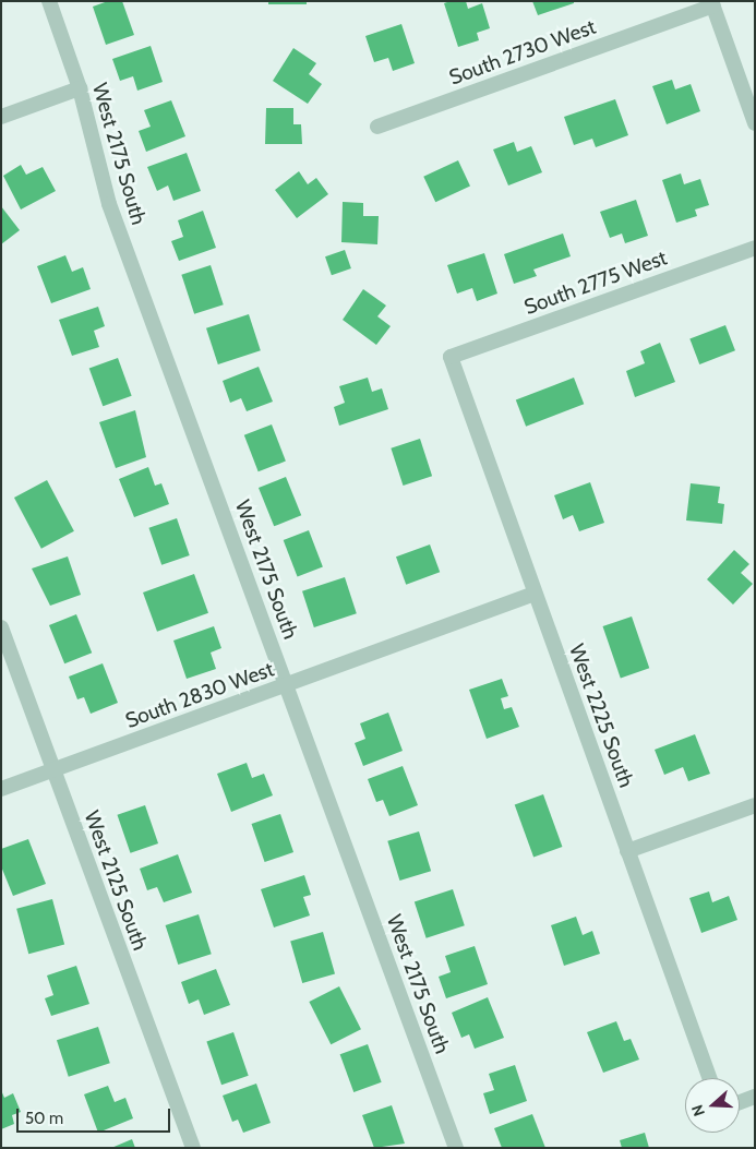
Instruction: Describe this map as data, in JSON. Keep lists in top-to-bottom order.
{
  "streets": {
    "street": [
      "South 2730 West",
      "West 2175 South",
      "South 2775 West",
      "South 2830 West",
      "West 2225 South",
      "West 2125 South"
    ]
  },
  "crossings": [
    ["West 2175 South", "South 2830 West"],
    ["South 2775 West", "West 2225 South"],
    ["South 2830 West", "West 2225 South"],
    ["South 2830 West", "West 2125 South"]
  ],
  "scale_bar": "50 m",
  "north": "left"
}
